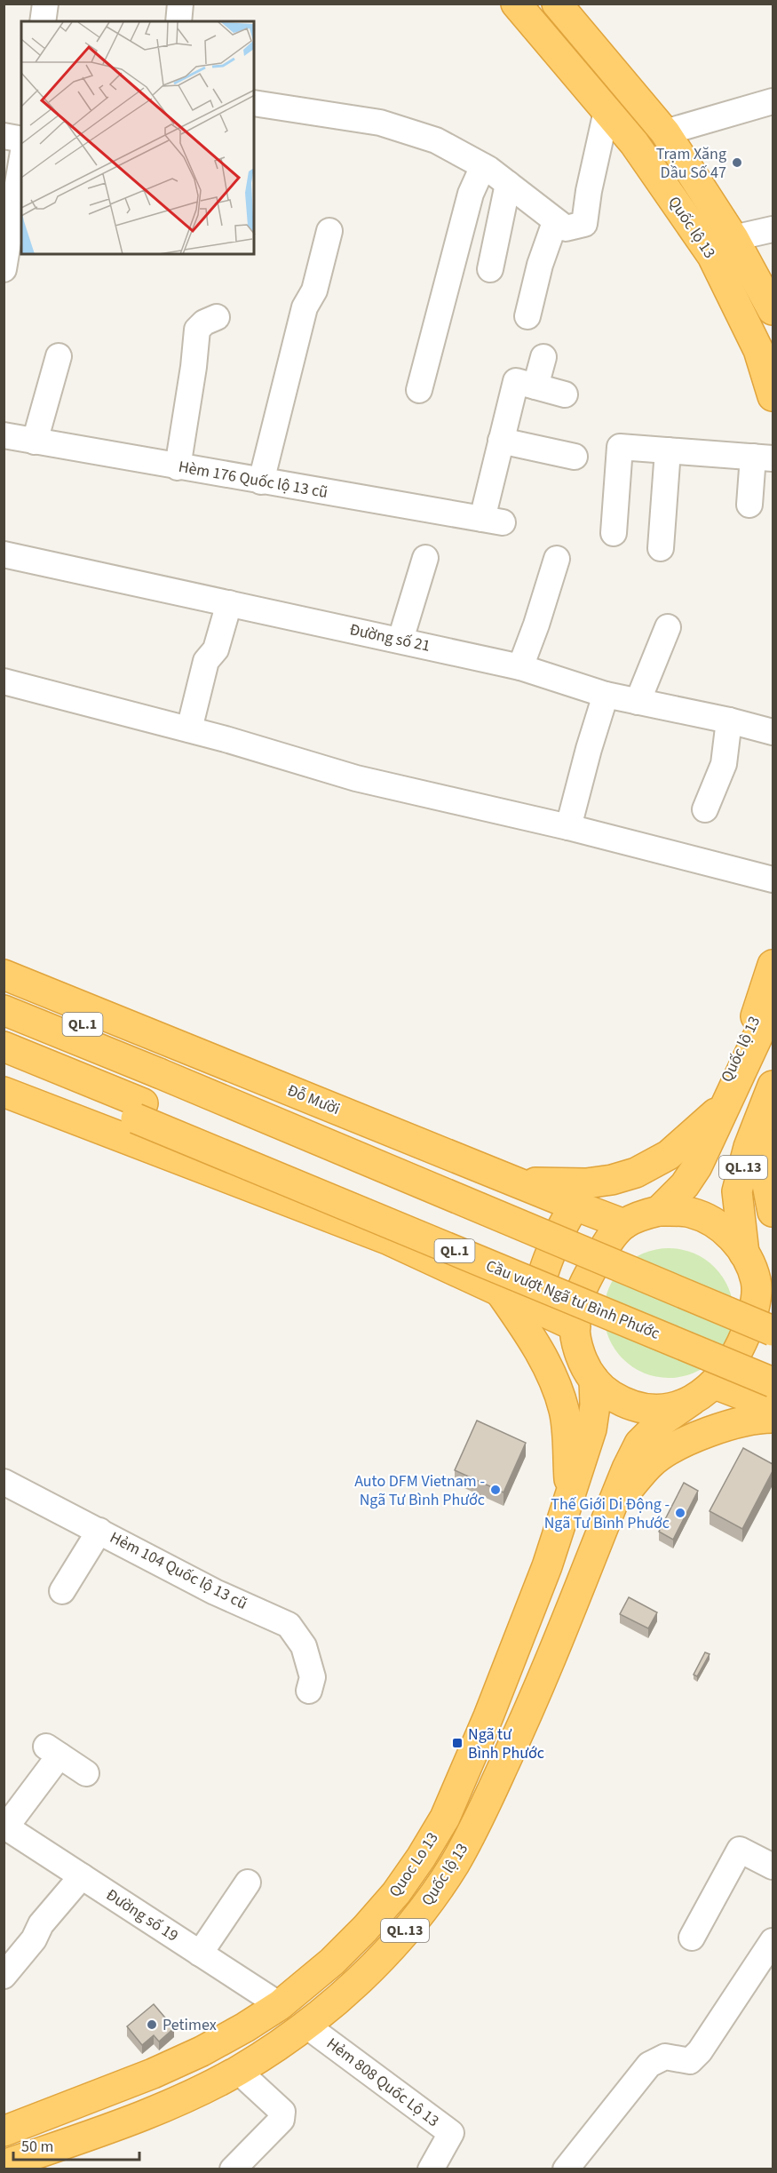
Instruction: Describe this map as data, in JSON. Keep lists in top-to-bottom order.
{
  "streets": {
    "highway": [
      "Quốc lộ 13",
      "QL.1",
      "Đỗ Mười",
      "QL.13",
      "Cầu vượt Ngã tư Bình Phước",
      "Quoc Lo 13"
    ],
    "street": [
      "Hèm 176 Quốc lộ 13 cũ",
      "Đường số 21",
      "Hẻm 104 Quốc lộ 13 cũ",
      "Đường số 19",
      "Hẻm 808 Quốc Lộ 13"
    ]
  },
  "crossings": [
    ["Quốc lộ 13", "QL.1"],
    ["Quốc lộ 13", "Đỗ Mười"],
    ["Quốc lộ 13", "QL.13"],
    ["Quốc lộ 13", "Hẻm 808 Quốc Lộ 13"],
    ["QL.1", "Đỗ Mười"],
    ["QL.1", "QL.13"],
    ["QL.1", "Cầu vượt Ngã tư Bình Phước"],
    ["Đỗ Mười", "QL.13"],
    ["QL.13", "Quoc Lo 13"],
    ["Quoc Lo 13", "Đường số 19"]
  ],
  "places": {
    "other": [
      "Trạm Xăng Dầu Số 47",
      "Auto DFM Vietnam - Ngã Tư Bình Phước",
      "Thế Giới Di Động - Ngã Tư Bình Phước",
      "Petimex"
    ],
    "transit": ["Ngã tư Bình Phước"]
  },
  "scale_bar": "50 m"
}
